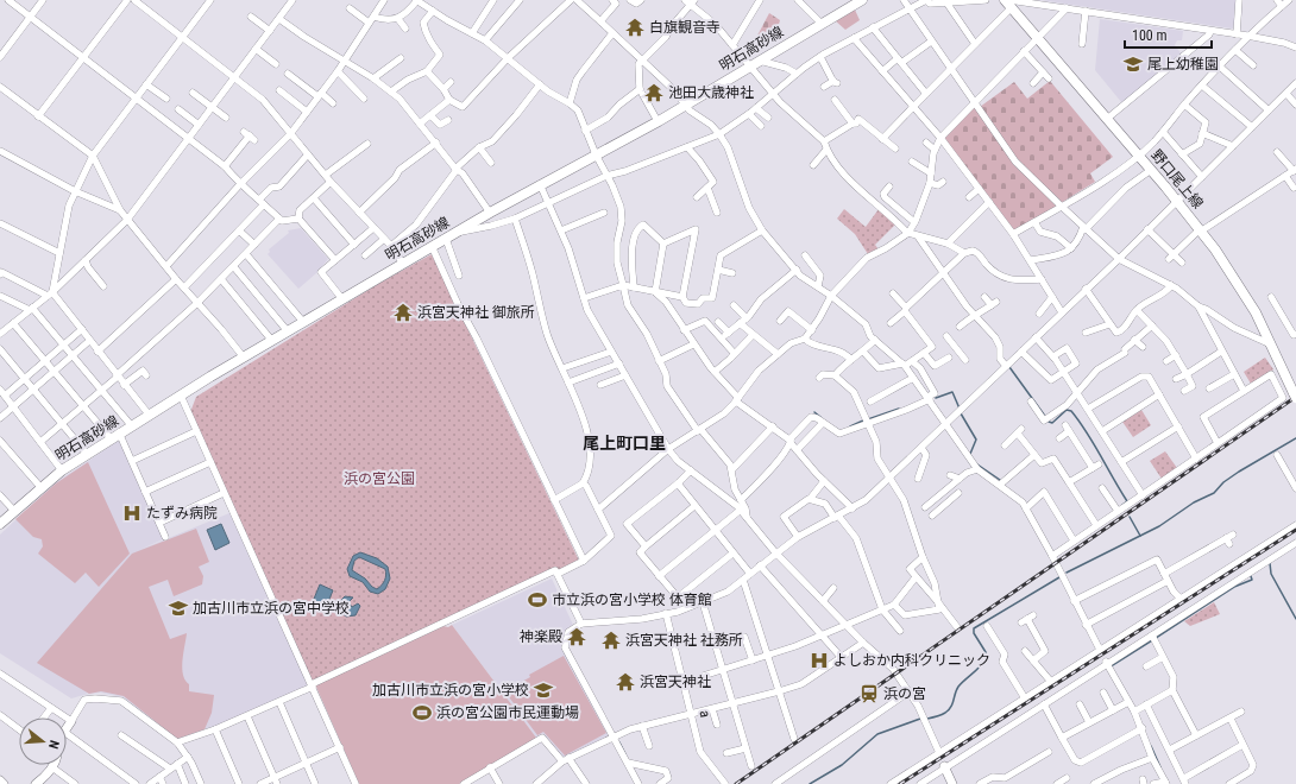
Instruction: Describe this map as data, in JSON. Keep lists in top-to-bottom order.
{
  "streets": {
    "main road": ["明石高砂線", "野口尾上線"],
    "street": ["a"]
  },
  "districts": ["尾上町口里"],
  "parks": ["浜の宮公園"],
  "places": {
    "temple": [
      "白旗観音寺",
      "池田大歳神社",
      "浜宮天神社 御旅所",
      "神楽殿",
      "浜宮天神社 社務所",
      "浜宮天神社"
    ],
    "school or university": ["尾上幼稚園", "加古川市立浜の宮中学校", "加古川市立浜の宮小学校"],
    "hospital": ["たずみ病院", "よしおか内科クリニック"],
    "sports": ["市立浜の宮小学校 体育館", "浜の宮公園市民運動場"],
    "station": ["浜の宮"]
  },
  "scale_bar": "100 m",
  "north": "right"
}
